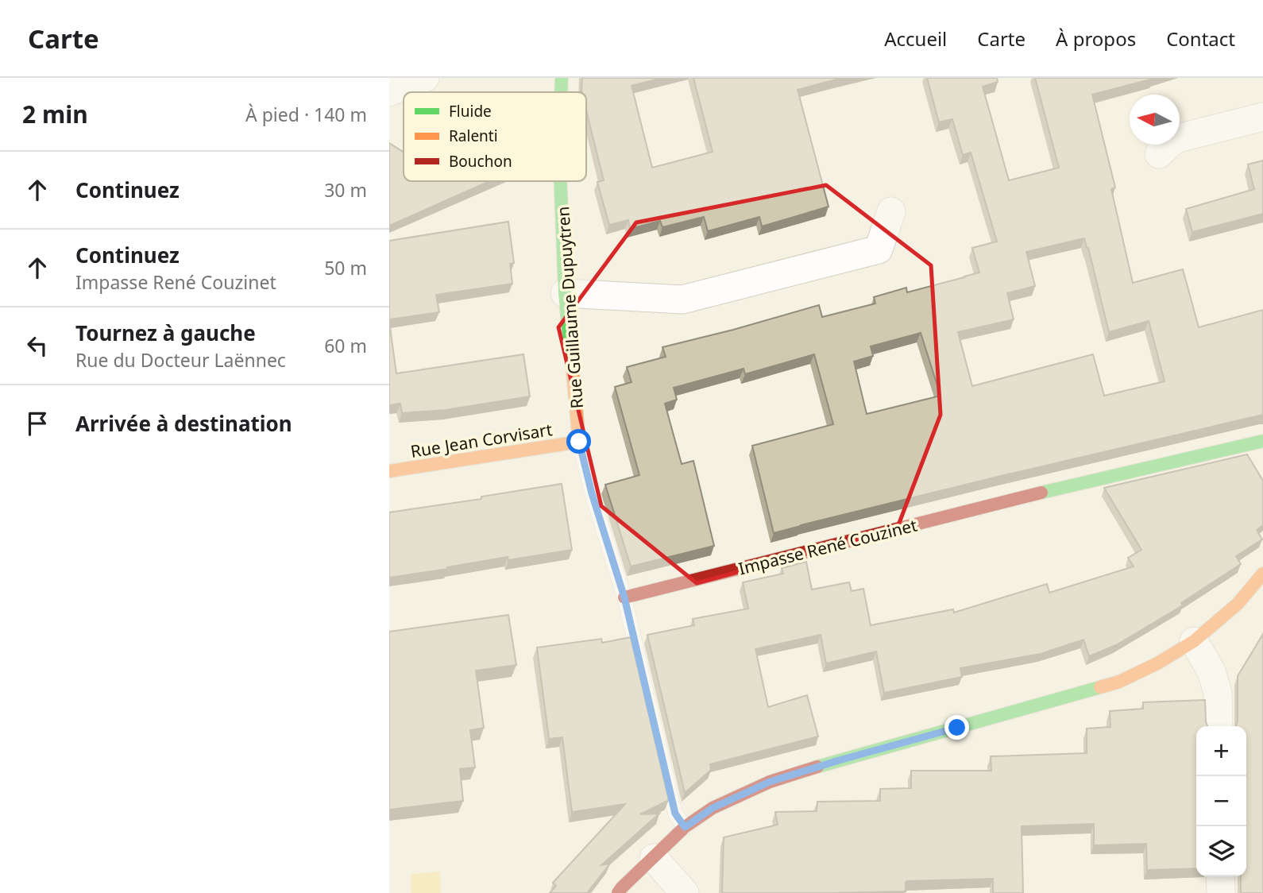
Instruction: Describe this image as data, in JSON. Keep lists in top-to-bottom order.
{
  "streets": {
    "street": ["Rue Guillaume Dupuytren", "Rue Jean Corvisart", "Impasse René Couzinet"]
  },
  "crossings": [
    ["Rue Guillaume Dupuytren", "Rue Jean Corvisart"],
    ["Rue Guillaume Dupuytren", "Impasse René Couzinet"]
  ],
  "legend": ["Fluide", "Ralenti", "Bouchon"],
  "north": "left",
  "page": {
    "header": "Carte",
    "nav": [
      "Accueil",
      "Carte",
      "À propos",
      "Contact"
    ],
    "heading": ["2 min", "À pied · 140 m"],
    "list": [
      ["Continuez", "30 m"],
      ["Continuez", "Impasse René Couzinet", "50 m"],
      ["Tournez à gauche", "Rue du Docteur Laënnec", "60 m"],
      "Arrivée à destination"
    ],
    "map_buttons": ["+", "−"]
  }
}
